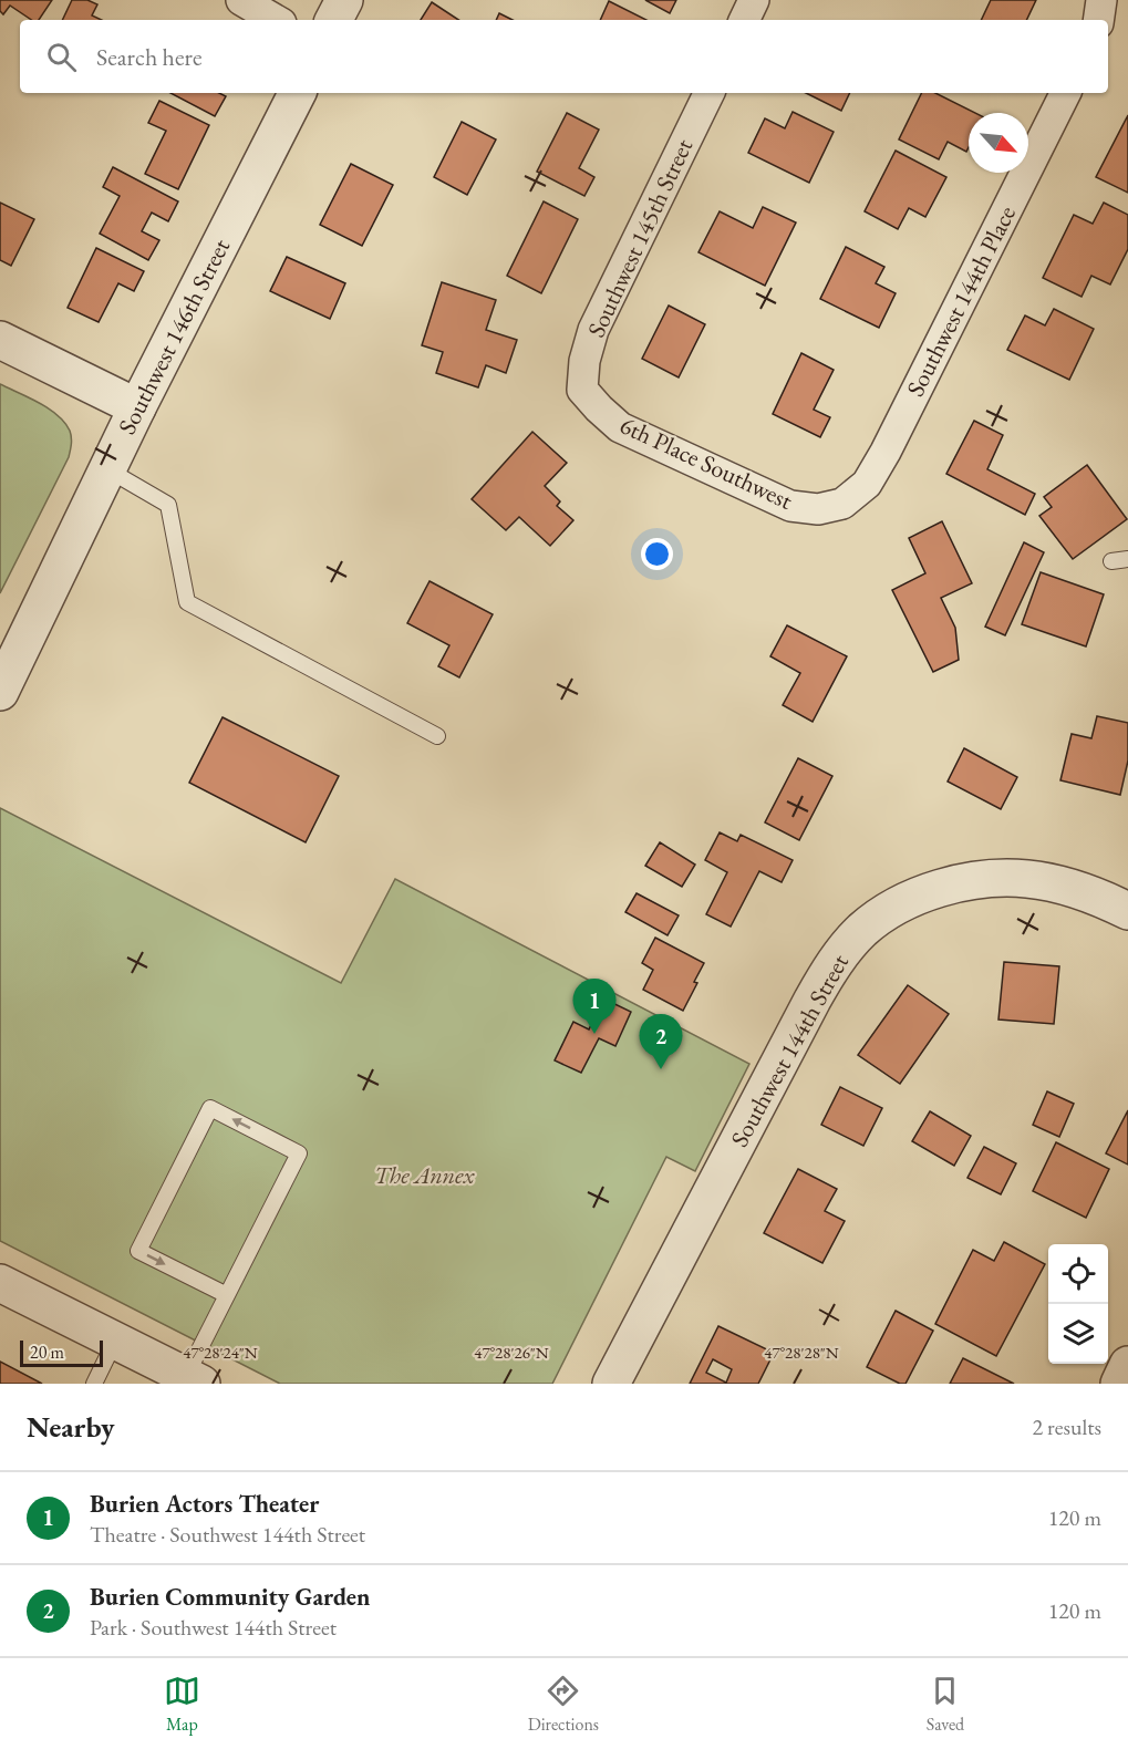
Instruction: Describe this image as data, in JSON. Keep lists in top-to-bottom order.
{
  "streets": {
    "street": [
      "Southwest 145th Street",
      "Southwest 144th Place",
      "Southwest 146th Street",
      "6th Place Southwest",
      "Southwest 144th Street"
    ]
  },
  "crossings": [
    ["Southwest 145th Street", "6th Place Southwest"],
    ["Southwest 144th Place", "6th Place Southwest"]
  ],
  "parks": ["The Annex"],
  "scale_bar": "20 m",
  "north": "bottom right",
  "page": {
    "search": "Search here",
    "pins": ["1", "2"],
    "scale": "20 m",
    "heading": ["Nearby", "2 results"],
    "list": [
      {
        "mark": "1",
        "name": "Burien Actors Theater",
        "note": "Theatre · Southwest 144th Street",
        "value": "120 m"
      },
      {
        "mark": "2",
        "name": "Burien Community Garden",
        "note": "Park · Southwest 144th Street",
        "value": "120 m"
      }
    ],
    "nav": ["Map", "Directions", "Saved"]
  },
  "coordinates": ["47°28'24\"N", "47°28'26\"N", "47°28'28\"N"]
}
